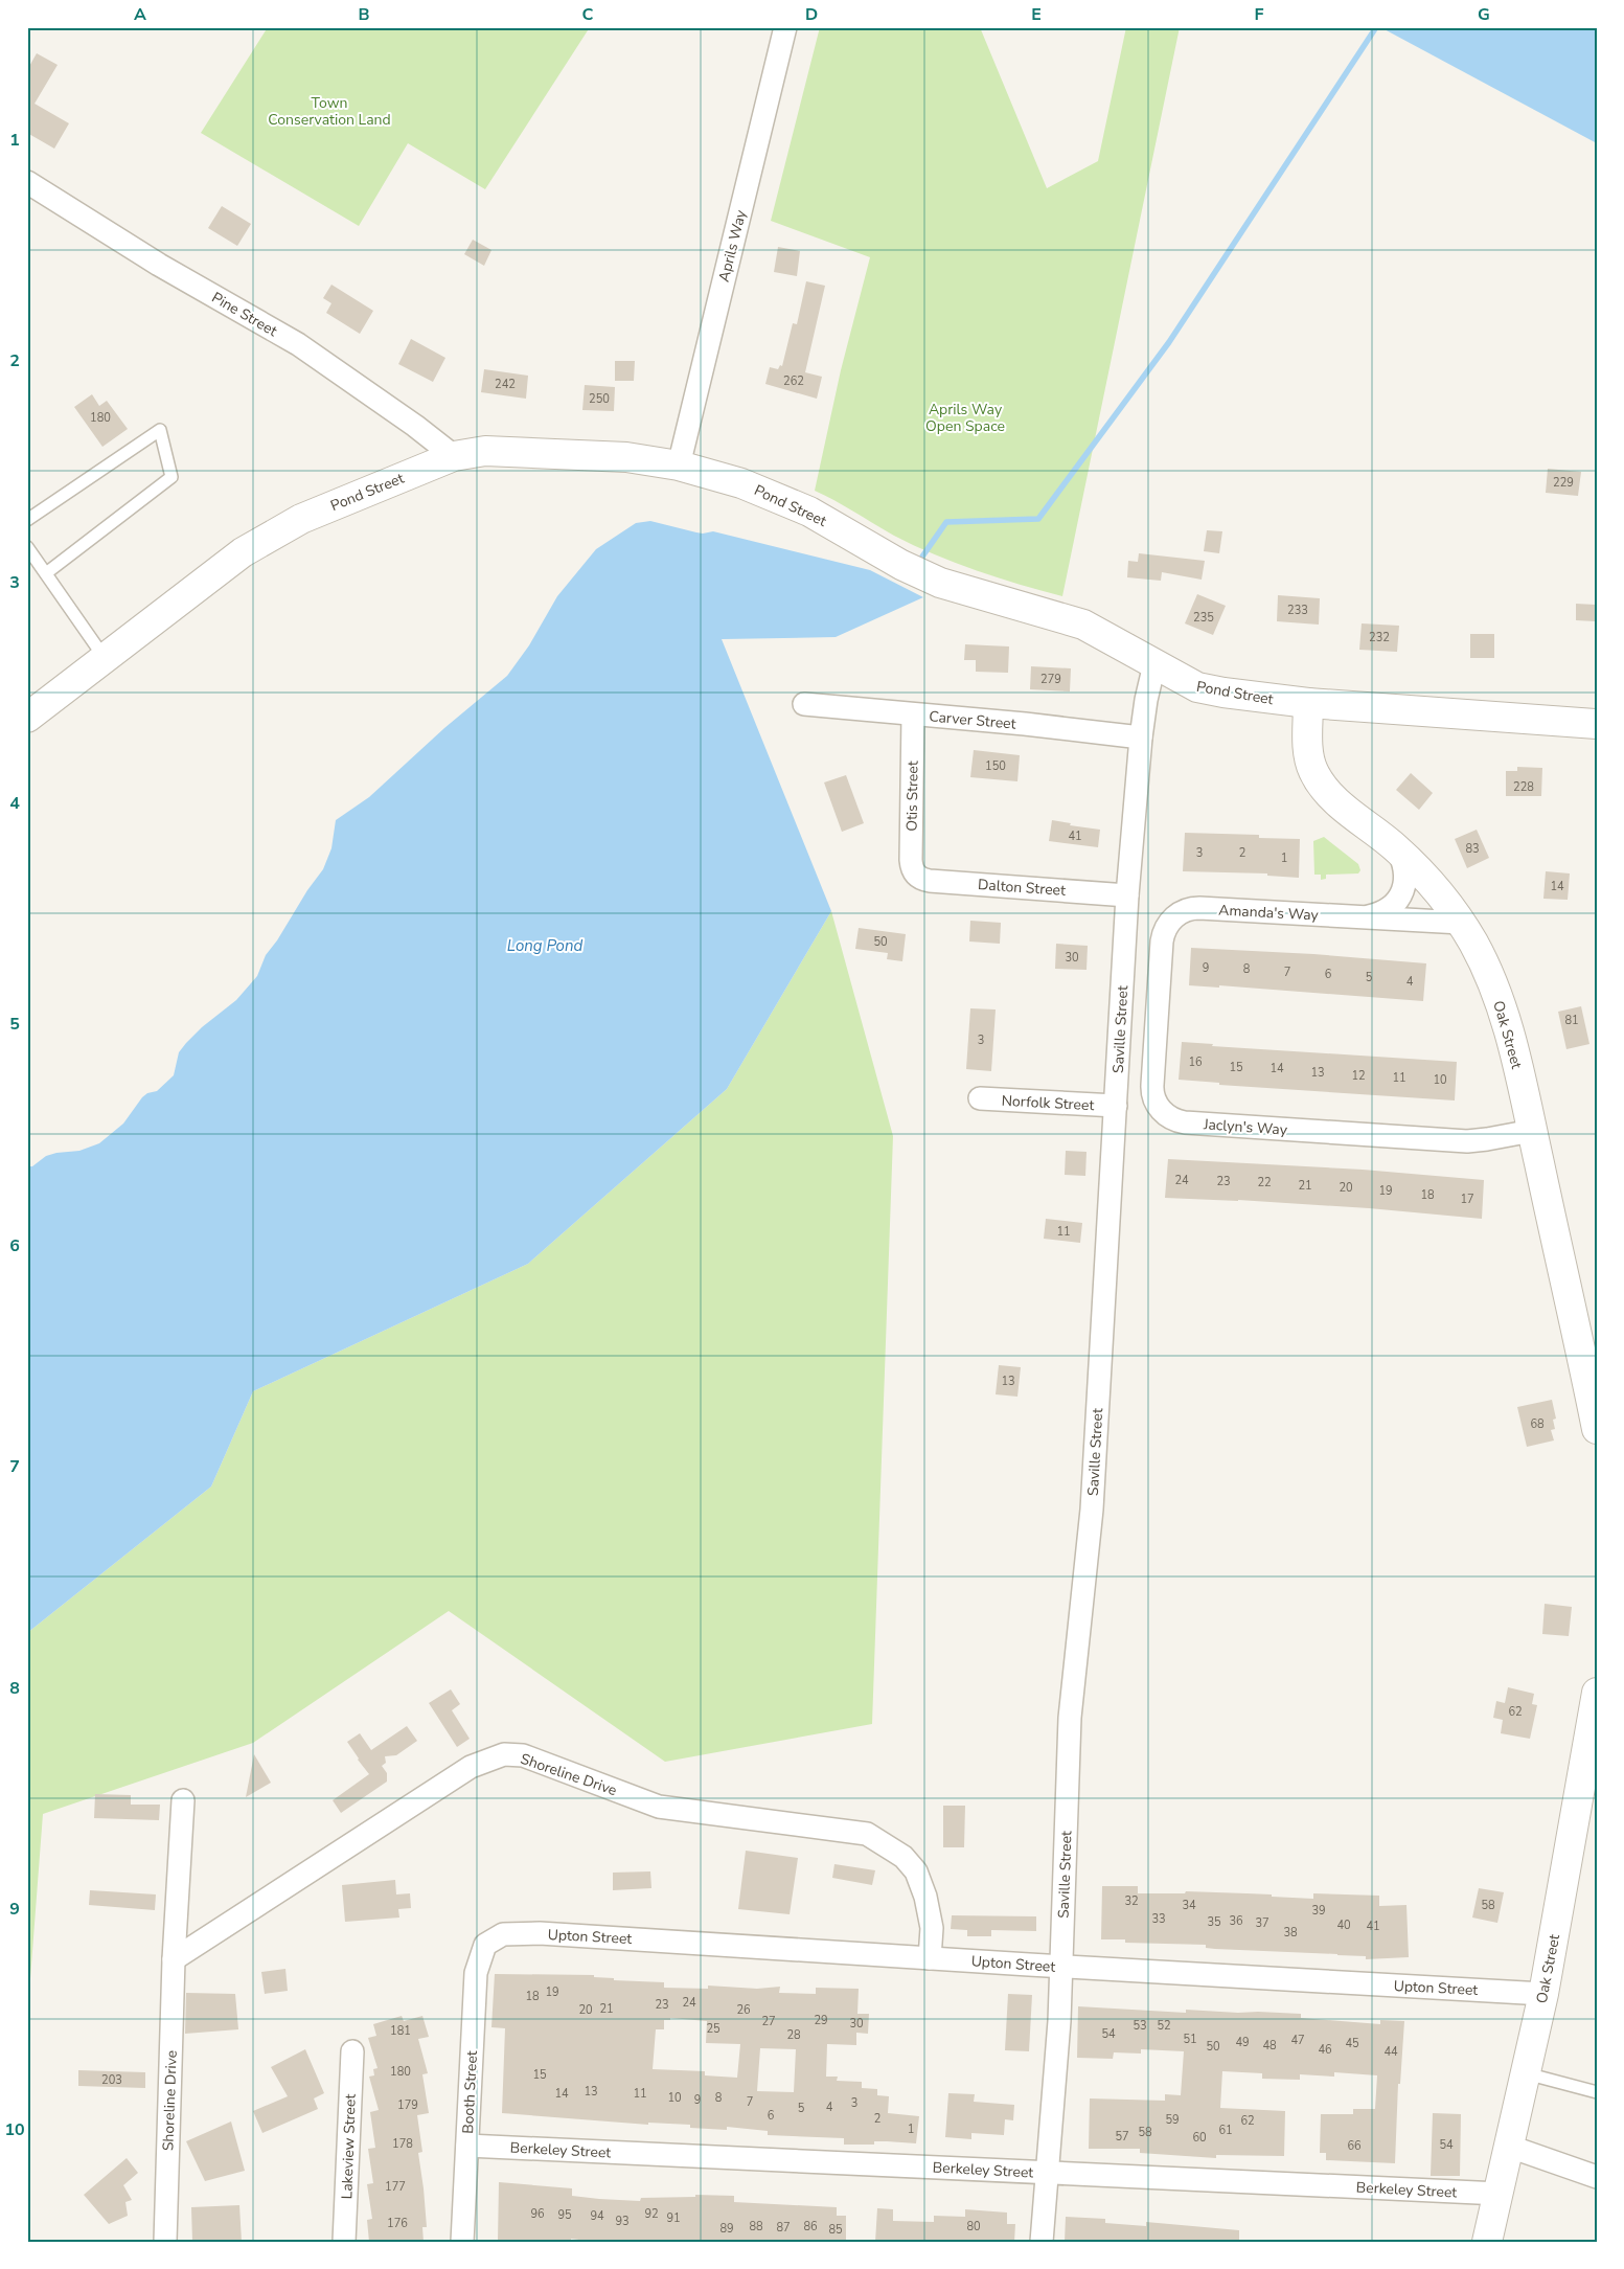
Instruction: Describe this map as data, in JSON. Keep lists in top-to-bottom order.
{
  "streets": {
    "street": [
      "Aprils Way",
      "Pine Street",
      "Pond Street",
      "Carver Street",
      "Otis Street",
      "Dalton Street",
      "Amanda's Way",
      "Saville Street",
      "Oak Street",
      "Norfolk Street",
      "Jaclyn's Way",
      "Shoreline Drive",
      "Upton Street",
      "Booth Street",
      "Lakeview Street",
      "Berkeley Street"
    ]
  },
  "crossings": [
    ["Aprils Way", "Pond Street"],
    ["Pine Street", "Pond Street"],
    ["Pond Street", "Saville Street"],
    ["Pond Street", "Oak Street"],
    ["Carver Street", "Otis Street"],
    ["Carver Street", "Saville Street"],
    ["Otis Street", "Dalton Street"],
    ["Dalton Street", "Saville Street"],
    ["Amanda's Way", "Oak Street"],
    ["Amanda's Way", "Jaclyn's Way"],
    ["Saville Street", "Norfolk Street"],
    ["Saville Street", "Upton Street"],
    ["Saville Street", "Berkeley Street"],
    ["Oak Street", "Jaclyn's Way"],
    ["Oak Street", "Upton Street"],
    ["Oak Street", "Berkeley Street"],
    ["Shoreline Drive", "Upton Street"],
    ["Upton Street", "Booth Street"],
    ["Booth Street", "Berkeley Street"]
  ],
  "water": ["Long Pond"],
  "parks": ["Town Conservation Land", "Aprils Way Open Space"],
  "house_numbers": [
    "262",
    "242",
    "250",
    "180",
    "229",
    "233",
    "235",
    "232",
    "279",
    "150",
    "228",
    "41",
    "83",
    "3",
    "2",
    "1",
    "14",
    "50",
    "30",
    "9",
    "8",
    "7",
    "6",
    "5",
    "4",
    "81",
    "3",
    "16",
    "15",
    "14",
    "13",
    "12",
    "11",
    "10",
    "24",
    "23",
    "22",
    "21",
    "20",
    "19",
    "18",
    "17",
    "11",
    "13",
    "68",
    "62",
    "32",
    "34",
    "58",
    "39",
    "33",
    "36",
    "35",
    "37",
    "40",
    "41",
    "38",
    "19",
    "18",
    "24",
    "23",
    "21",
    "20",
    "26",
    "29",
    "27",
    "30",
    "53",
    "52",
    "25",
    "181",
    "54",
    "28",
    "51",
    "47",
    "49",
    "45",
    "48",
    "50",
    "46",
    "44",
    "180",
    "15",
    "203",
    "13",
    "14",
    "11",
    "10",
    "8",
    "9",
    "7",
    "3",
    "179",
    "4",
    "5",
    "6",
    "2",
    "59",
    "62",
    "1",
    "61",
    "58",
    "57",
    "60",
    "178",
    "54",
    "66",
    "177",
    "96",
    "92",
    "95",
    "94",
    "91",
    "93",
    "176",
    "88",
    "86",
    "80",
    "87",
    "89",
    "85"
  ],
  "grid": {
    "columns": [
      "A",
      "B",
      "C",
      "D",
      "E",
      "F",
      "G"
    ],
    "rows": [
      "1",
      "2",
      "3",
      "4",
      "5",
      "6",
      "7",
      "8",
      "9",
      "10"
    ]
  }
}
